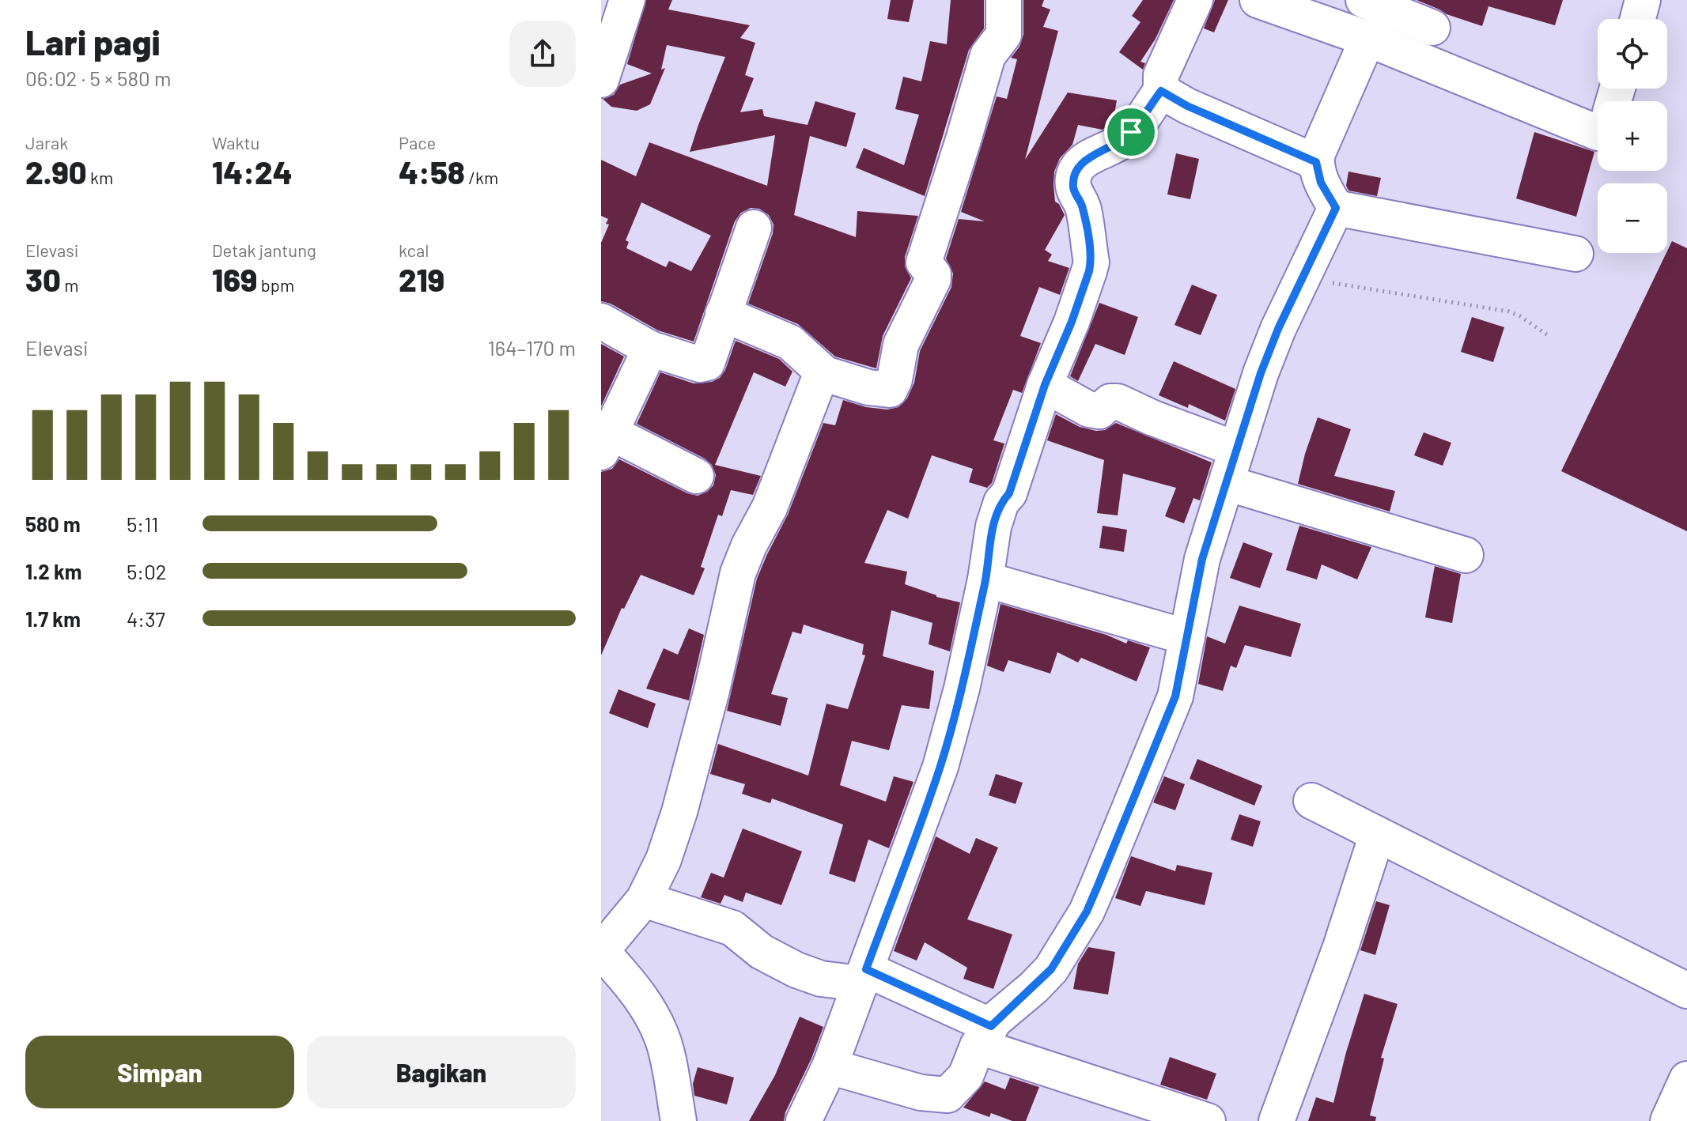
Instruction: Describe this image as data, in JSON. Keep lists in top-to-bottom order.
{
  "page": {
    "heading": ["Lari pagi", "06:02 · 5 × 580 m"],
    "map_buttons": ["+", "−"],
    "stats": [
      ["Jarak", "2.90 km"],
      ["Waktu", "14:24"],
      ["Pace", "4:58 /km"],
      ["Elevasi", "30 m"],
      ["Detak jantung", "169 bpm"],
      ["kcal", "219"]
    ],
    "chart": ["Elevasi", "164–170 m"],
    "list": [
      {
        "name": "580 m",
        "note": "5:11"
      },
      {
        "name": "1.2 km",
        "note": "5:02"
      },
      {
        "name": "1.7 km",
        "note": "4:37"
      }
    ],
    "buttons": ["Simpan", "Bagikan"]
  }
}
